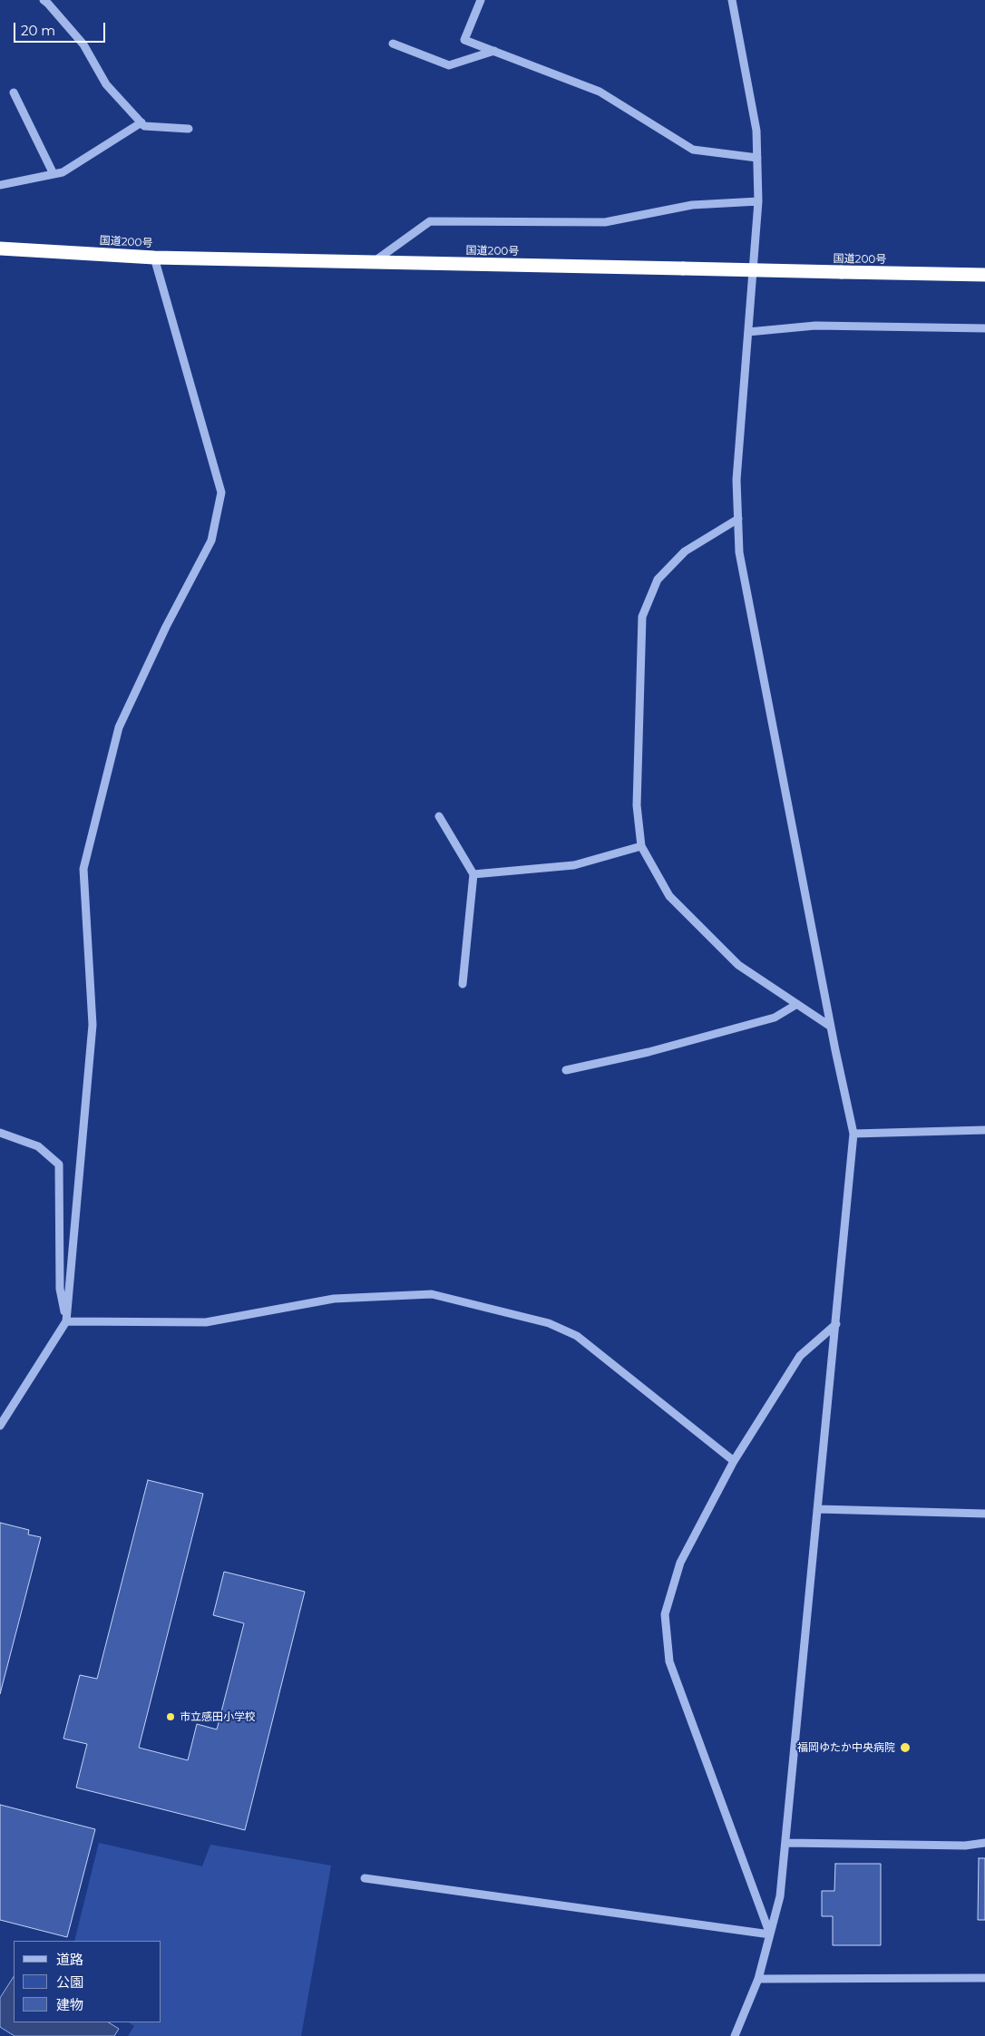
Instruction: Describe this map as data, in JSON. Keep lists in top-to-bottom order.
{
  "streets": {
    "highway": ["国道200号"]
  },
  "places": ["市立感田小学校", "福岡ゆたか中央病院"],
  "legend": ["道路", "公園", "建物"],
  "scale_bar": "20 m"
}
